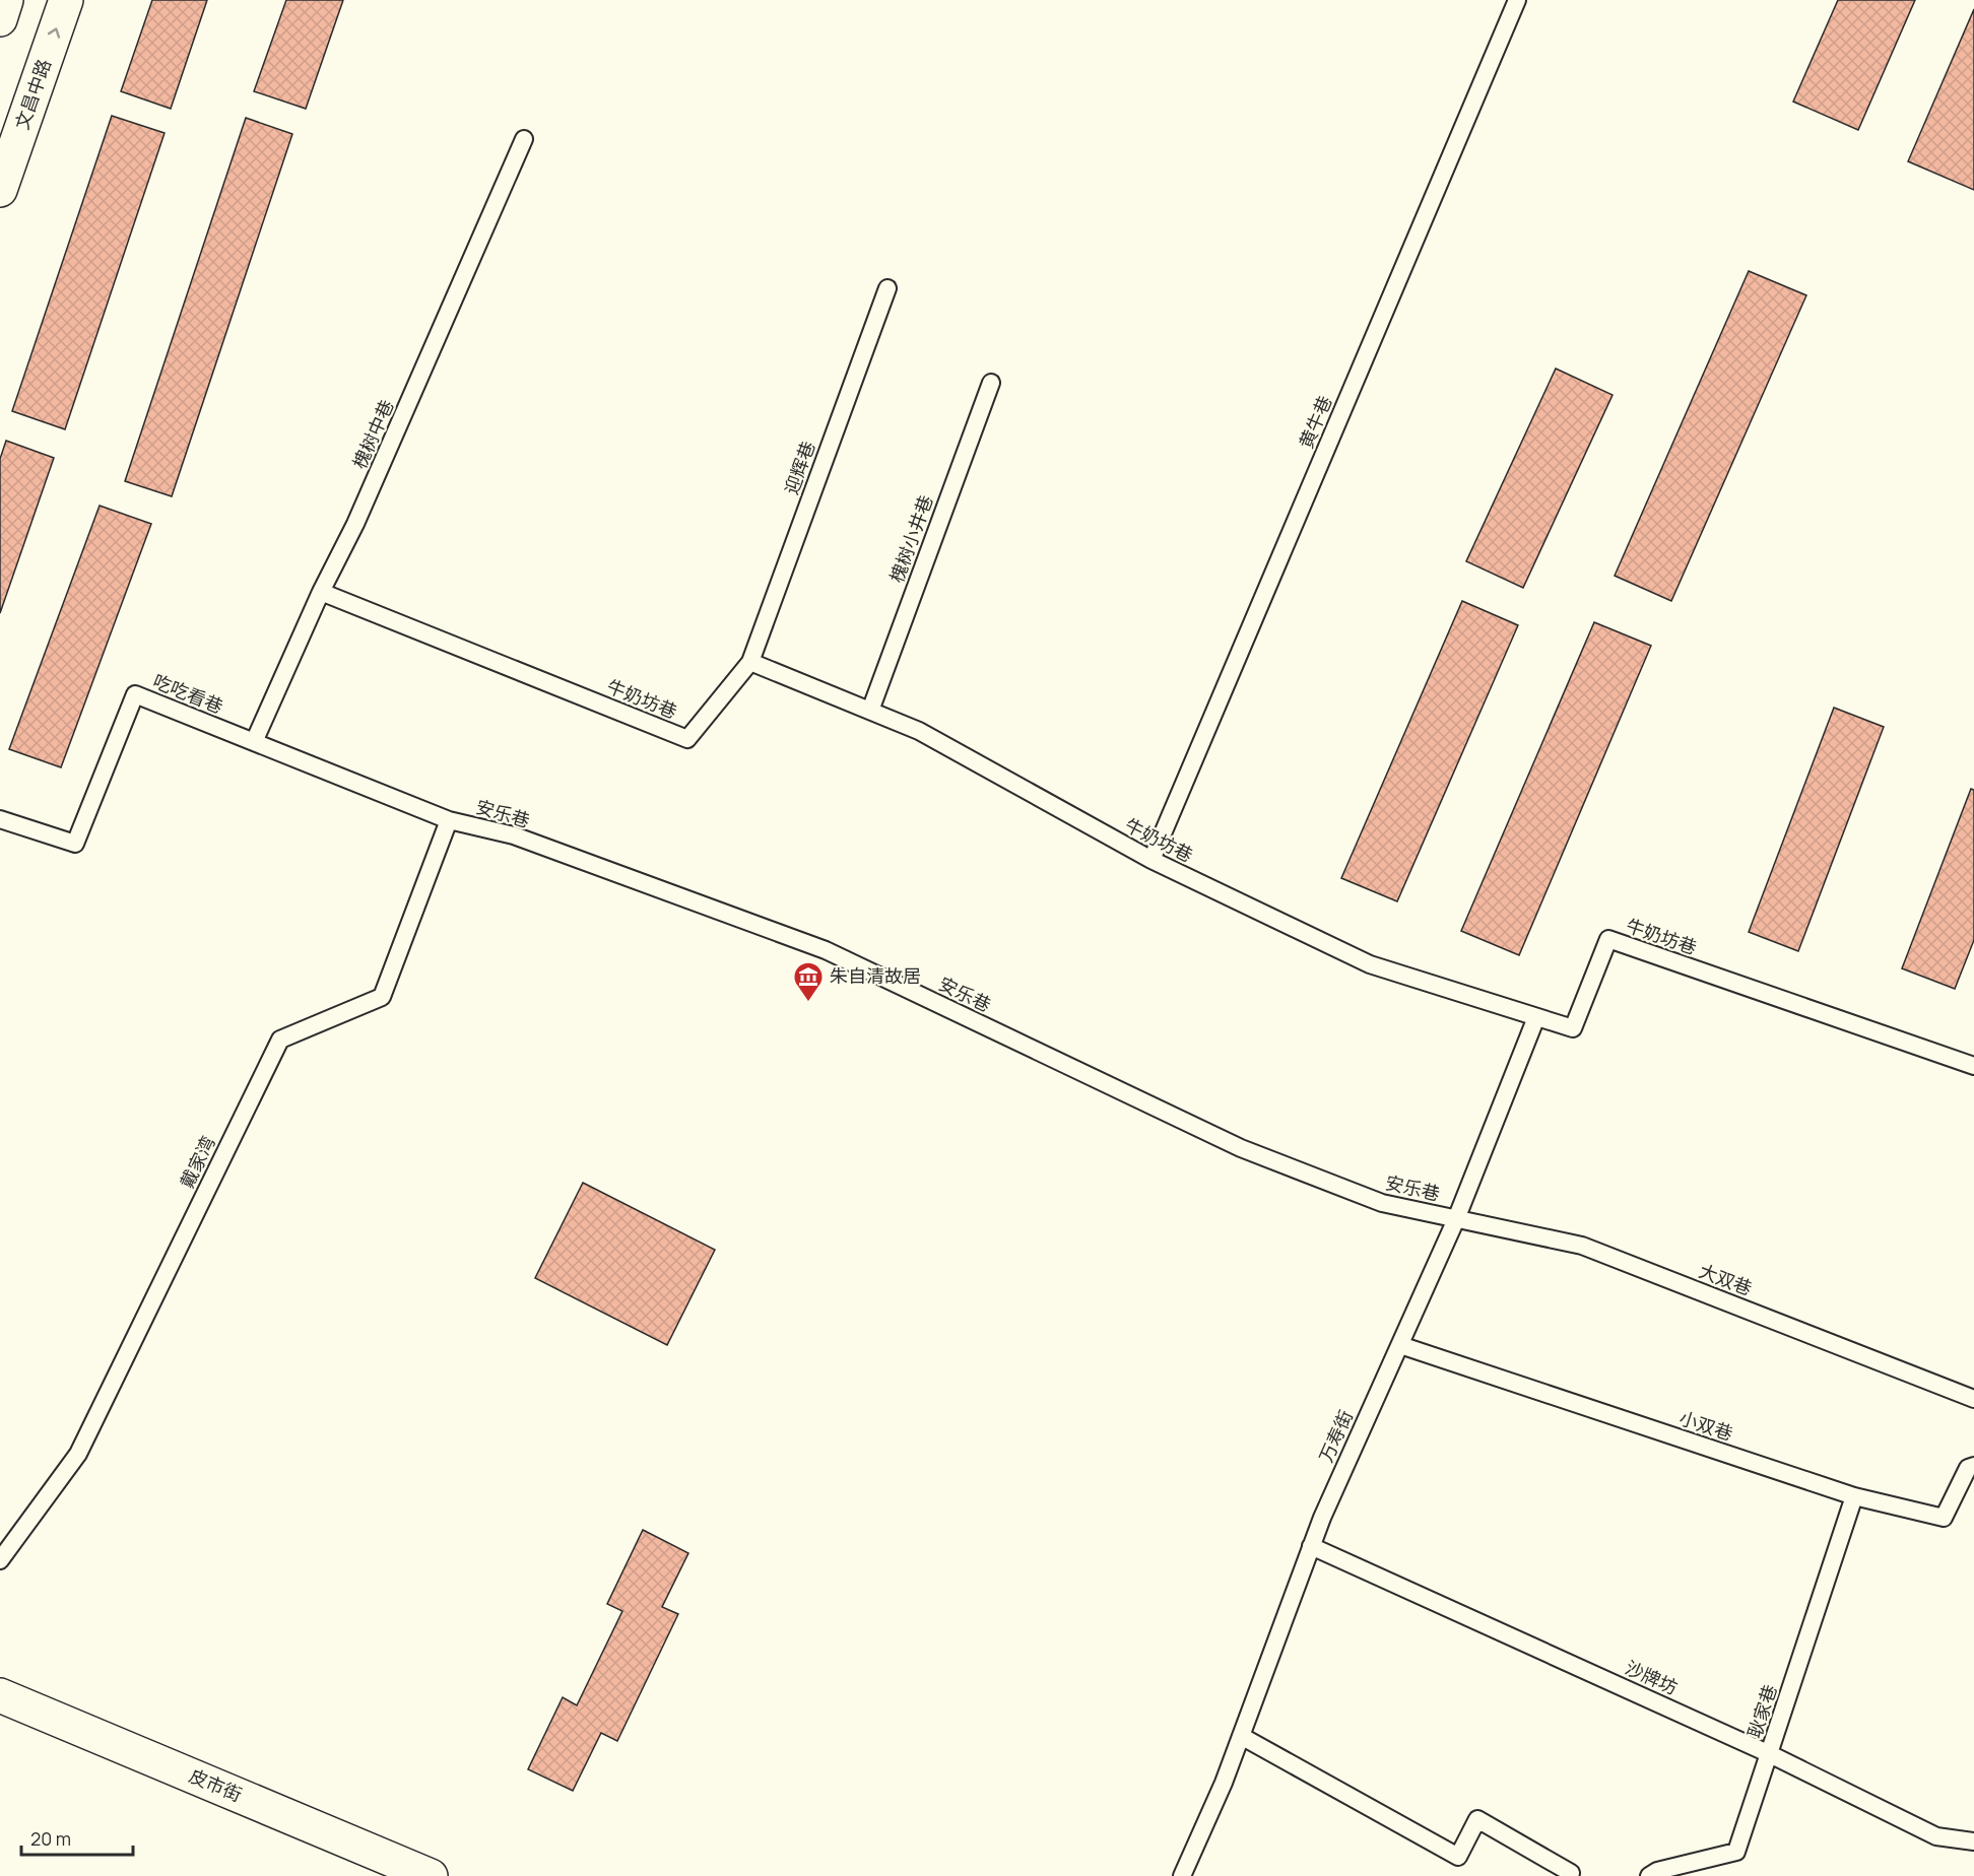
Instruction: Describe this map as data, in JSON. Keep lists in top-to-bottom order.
{
  "streets": {
    "street": ["文昌中路", "皮市街"],
    "lane": [
      "黄牛巷",
      "槐树中巷",
      "迎辉巷",
      "槐树小井巷",
      "吃吃看巷",
      "牛奶坊巷",
      "安乐巷",
      "戴家湾",
      "大双巷",
      "小双巷",
      "万寿街",
      "沙牌坊",
      "耿家巷"
    ]
  },
  "crossings": [
    ["黄牛巷", "牛奶坊巷"],
    ["槐树中巷", "吃吃看巷"],
    ["槐树中巷", "牛奶坊巷"],
    ["迎辉巷", "牛奶坊巷"],
    ["槐树小井巷", "牛奶坊巷"],
    ["吃吃看巷", "安乐巷"],
    ["吃吃看巷", "戴家湾"],
    ["牛奶坊巷", "万寿街"],
    ["安乐巷", "戴家湾"],
    ["安乐巷", "大双巷"],
    ["安乐巷", "万寿街"],
    ["大双巷", "万寿街"],
    ["小双巷", "万寿街"],
    ["小双巷", "耿家巷"],
    ["万寿街", "沙牌坊"],
    ["沙牌坊", "耿家巷"]
  ],
  "one_way": ["文昌中路"],
  "places": {
    "museum": ["朱自清故居"]
  },
  "scale_bar": "20 m"
}
